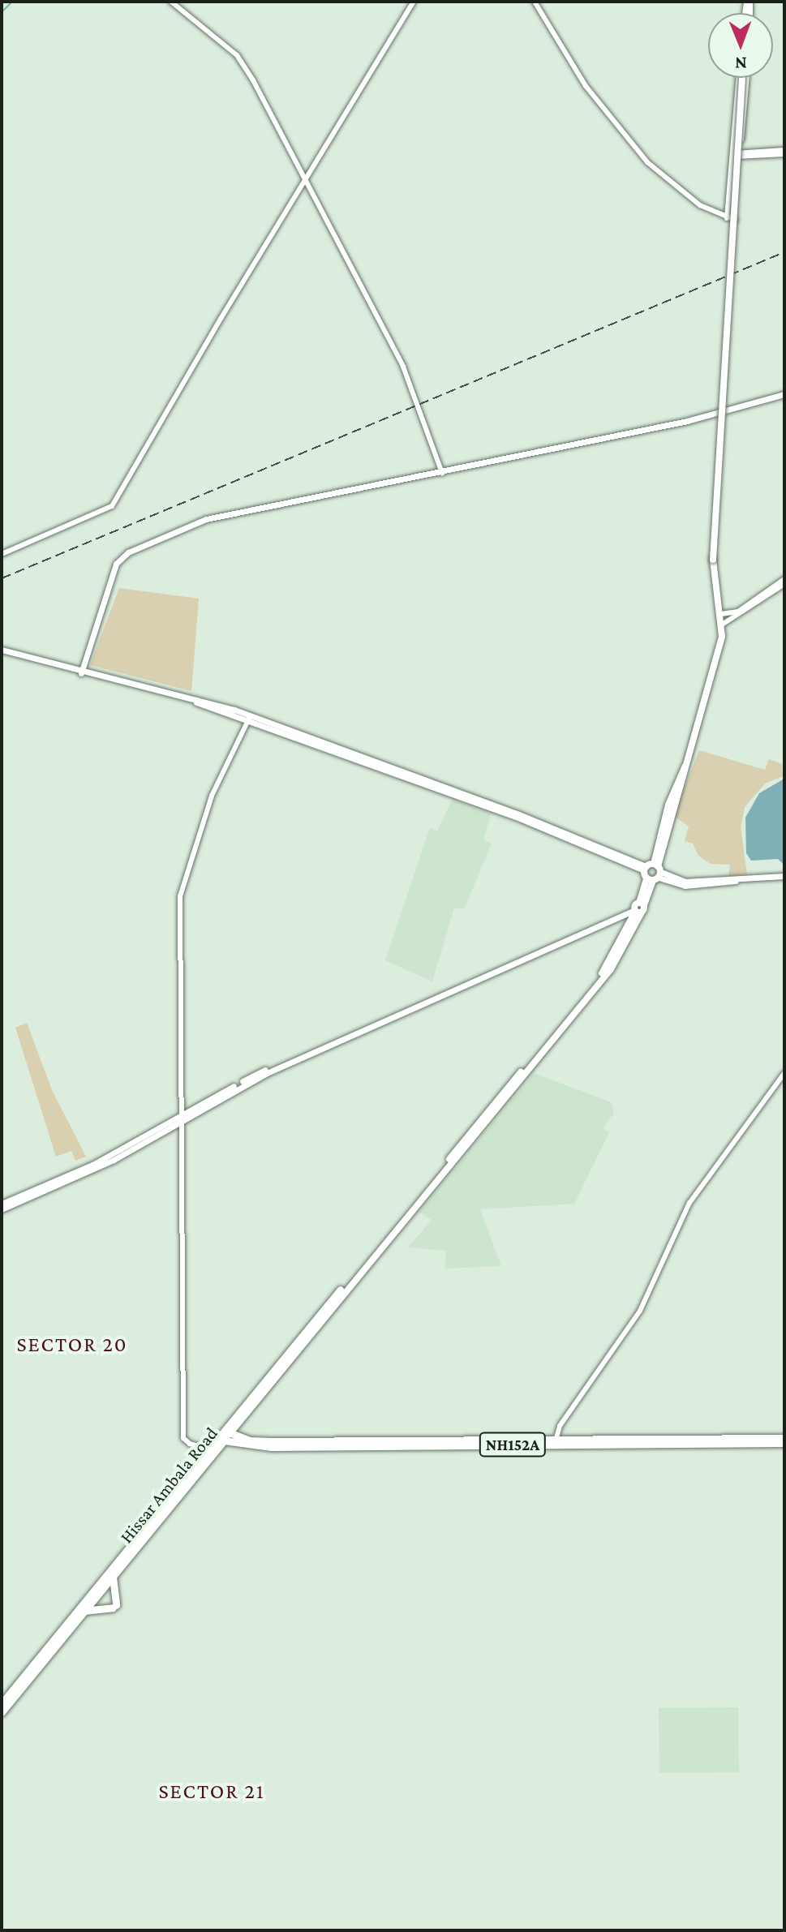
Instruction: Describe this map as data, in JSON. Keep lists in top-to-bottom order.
{
  "streets": {
    "highway": ["NH152A", "Hissar Ambala Road"]
  },
  "crossings": [
    ["NH152A", "Hissar Ambala Road"]
  ],
  "districts": ["SECTOR 20", "SECTOR 21"],
  "north": "bottom"
}
